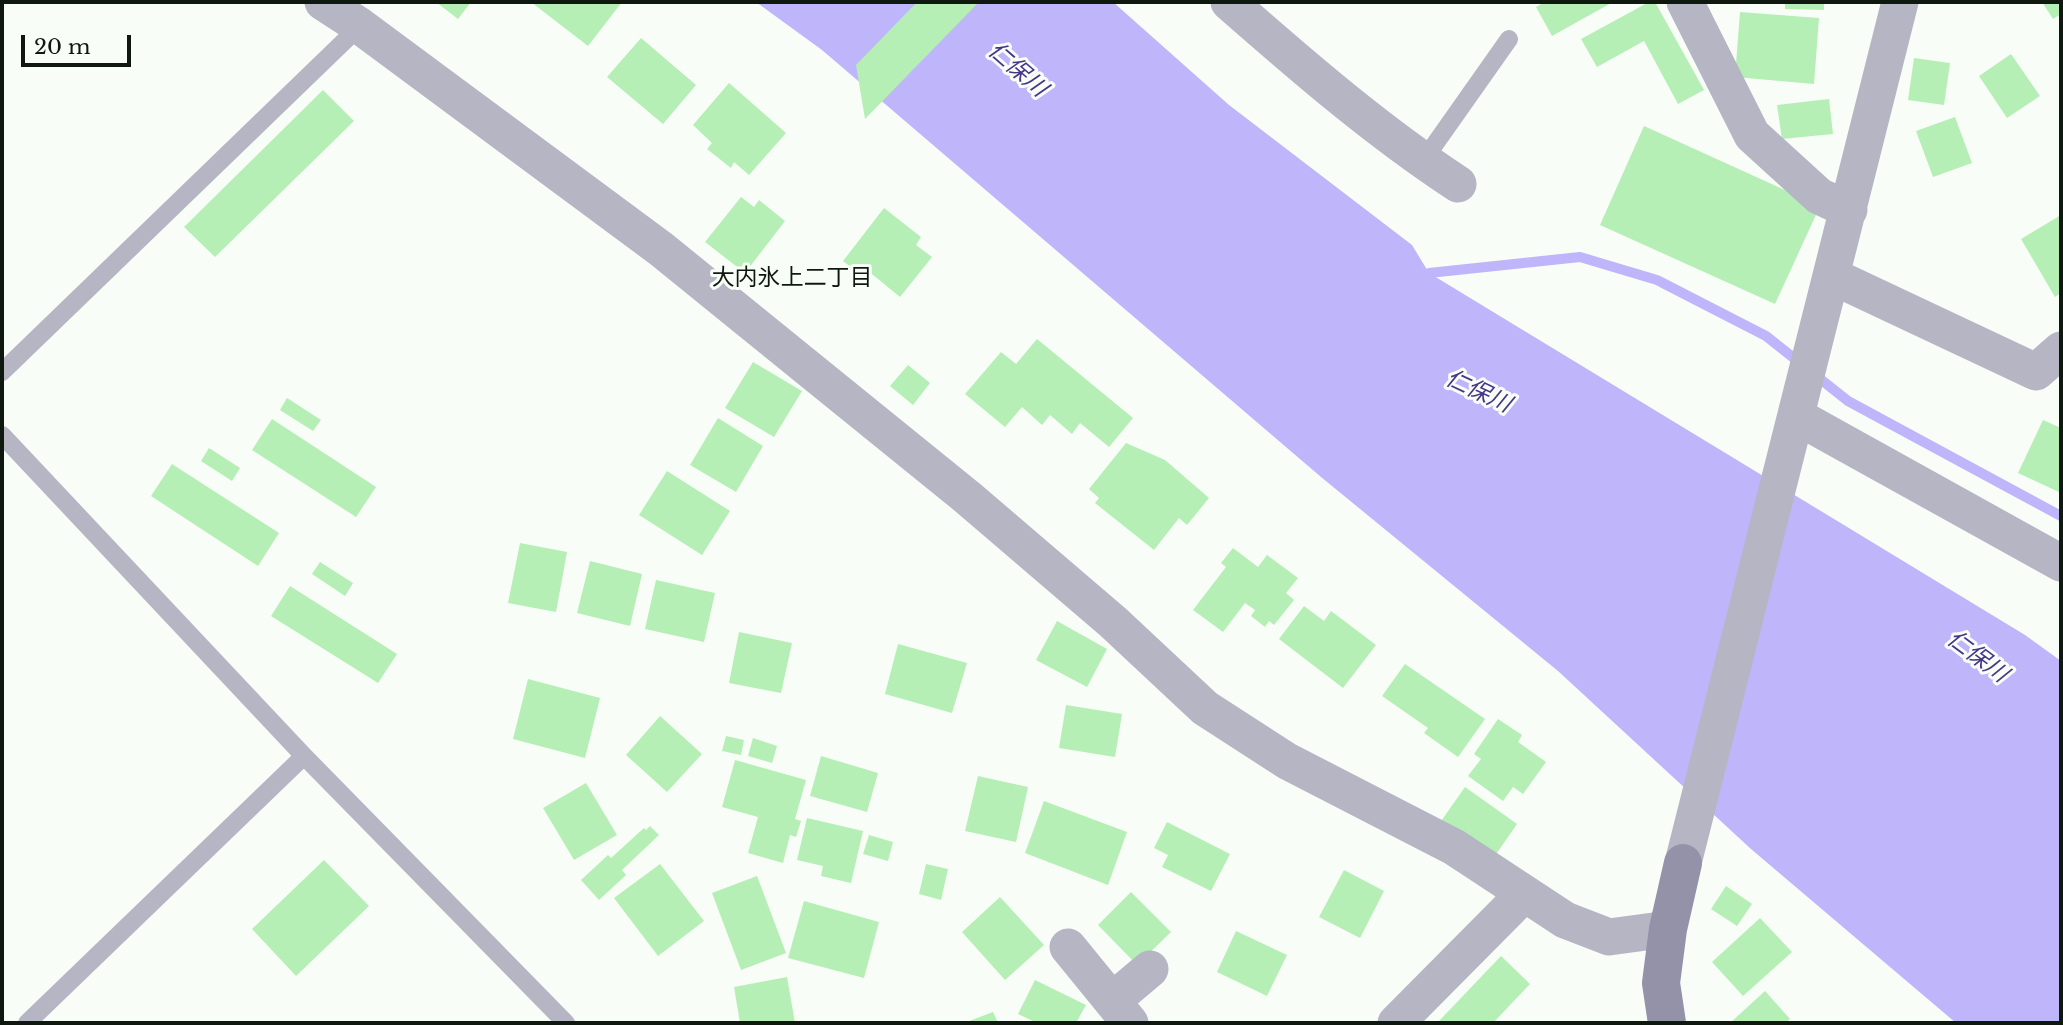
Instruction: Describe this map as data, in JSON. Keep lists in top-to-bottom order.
{
  "districts": ["大内氷上二丁目"],
  "water": ["仁保川"],
  "scale_bar": "20 m"
}
